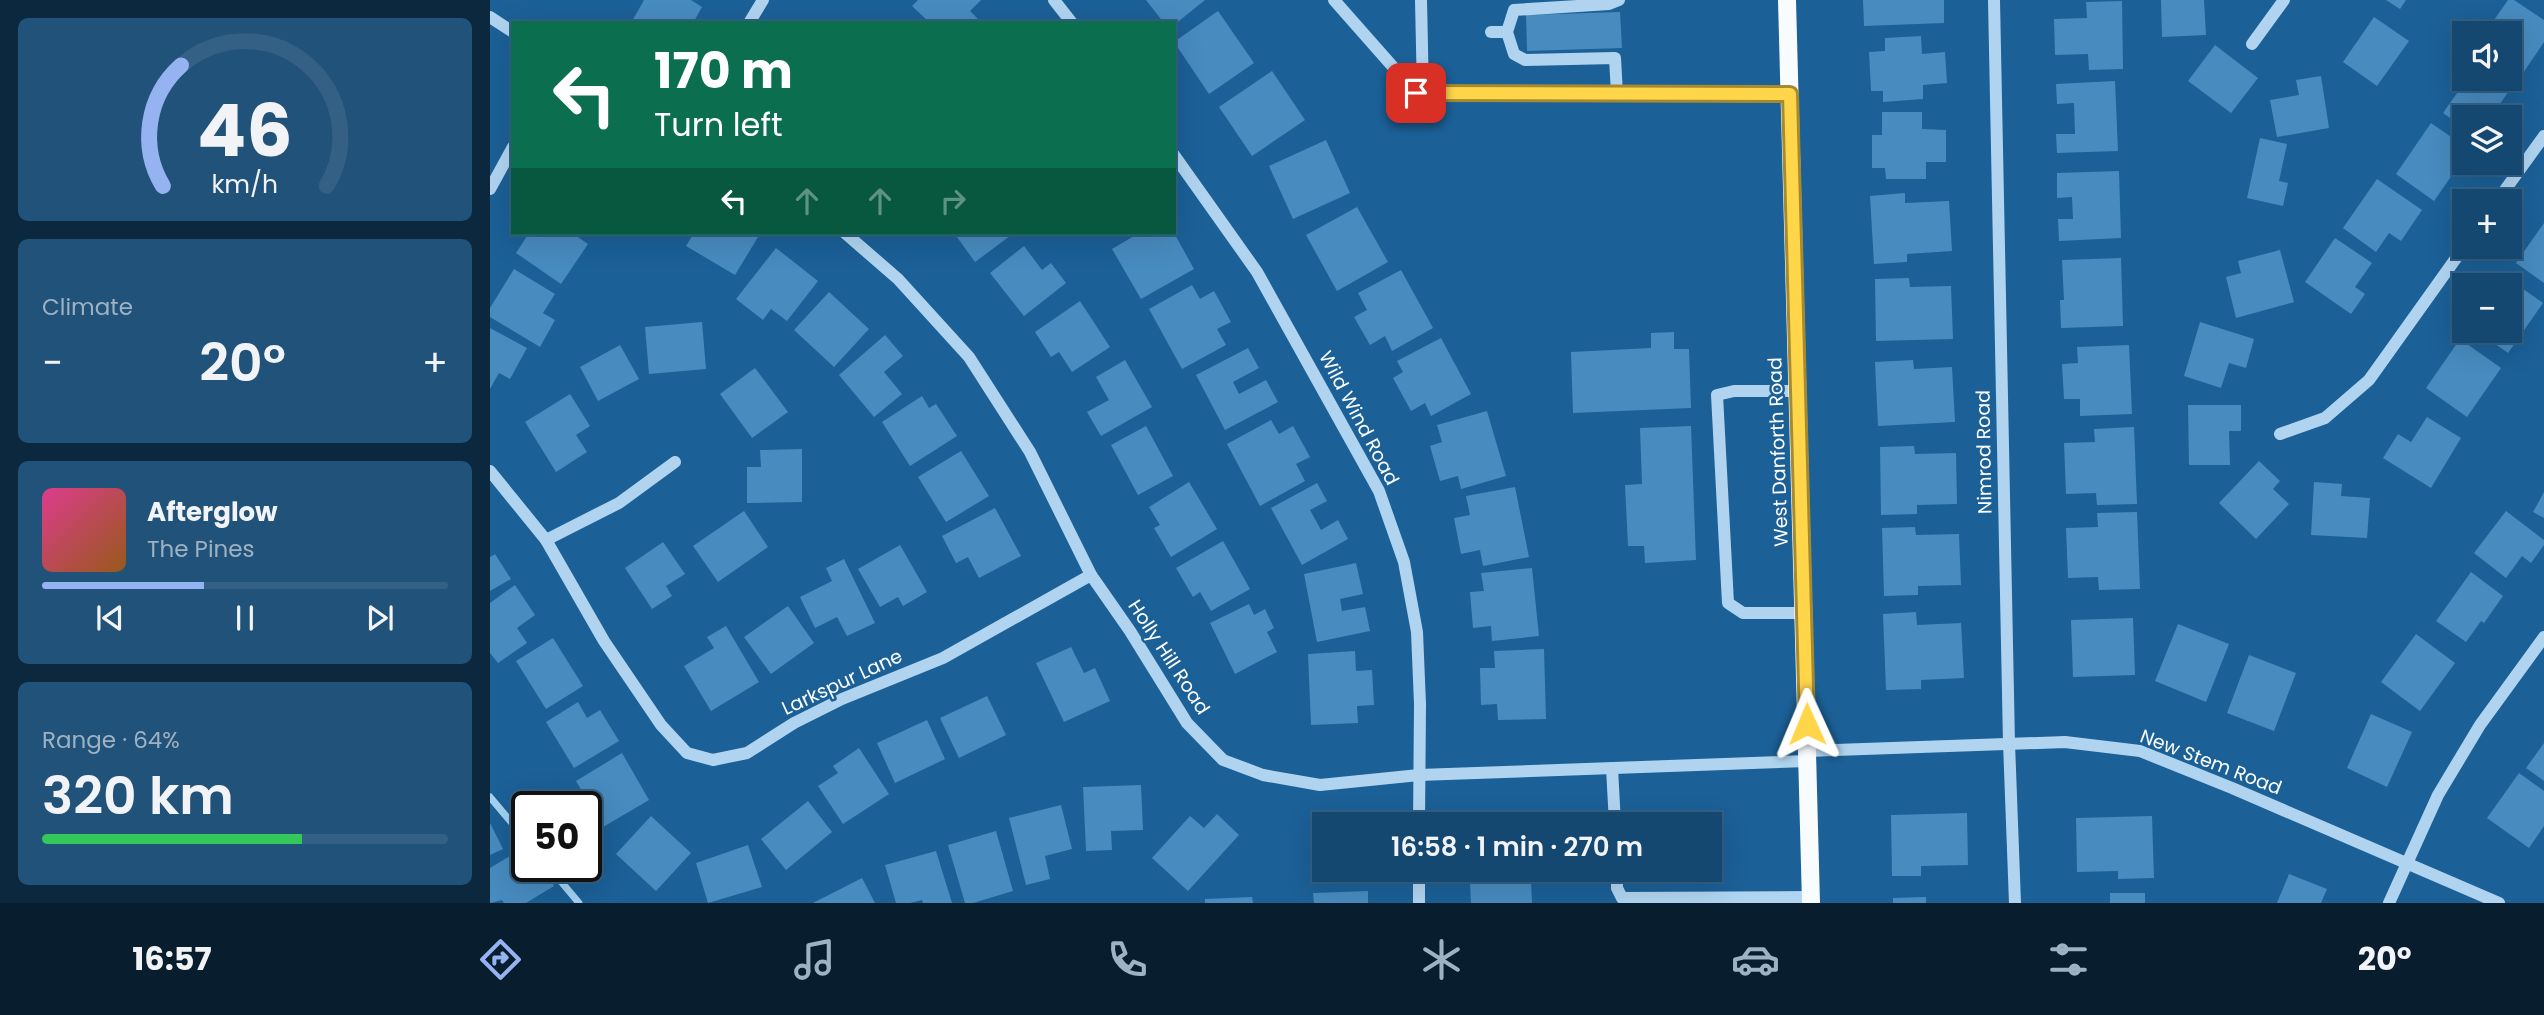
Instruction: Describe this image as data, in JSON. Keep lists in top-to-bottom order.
{
  "streets": {
    "main road": ["West Danforth Road"],
    "street": [
      "Wild Wind Road",
      "Nimrod Road",
      "Holly Hill Road",
      "Larkspur Lane",
      "New Stem Road"
    ]
  },
  "crossings": [
    ["Wild Wind Road", "Holly Hill Road"],
    ["West Danforth Road", "Holly Hill Road"],
    ["West Danforth Road", "New Stem Road"],
    ["Nimrod Road", "New Stem Road"],
    ["Holly Hill Road", "Larkspur Lane"],
    ["Holly Hill Road", "New Stem Road"]
  ],
  "page": {
    "map_buttons": ["+", "−"],
    "turn": ["170 m", "Turn left"],
    "tile": [
      "Climate",
      ["Range · 64%", "320 km"]
    ],
    "heat": ["−", "20°", "+"],
    "song": ["Afterglow", "The Pines"],
    "limit": "50",
    "trip": "16:58 · 1 min · 270 m",
    "tabs": ["16:57", "20°"],
    "gauge": ["46", "km/h"]
  }
}
